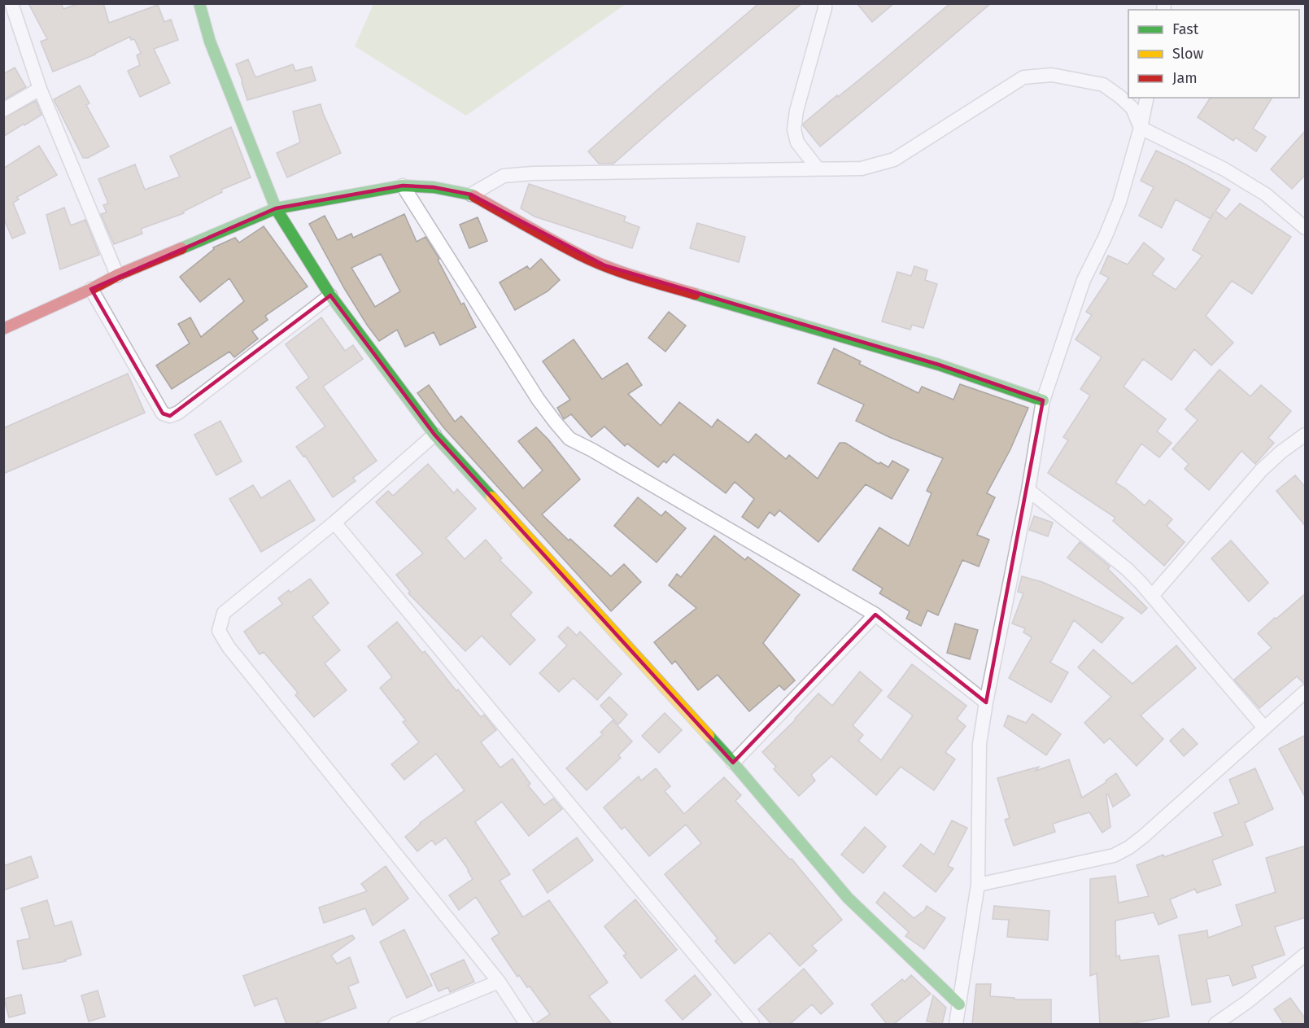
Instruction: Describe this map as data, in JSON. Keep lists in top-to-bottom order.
{
  "legend": ["Fast", "Slow", "Jam"]
}
